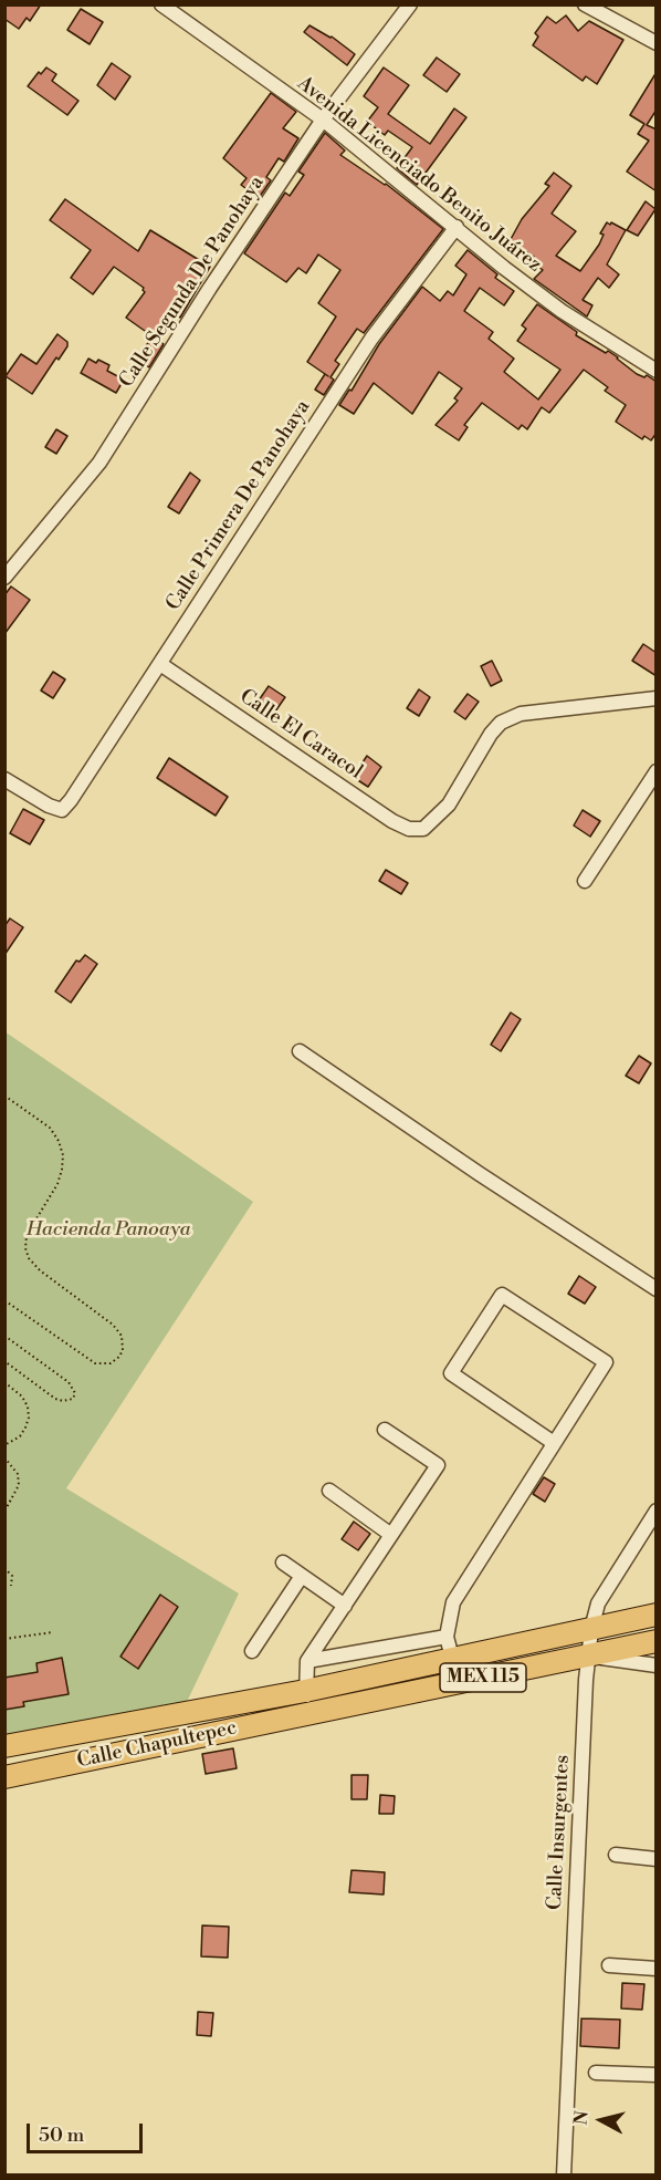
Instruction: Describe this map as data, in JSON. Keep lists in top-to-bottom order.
{
  "streets": {
    "main road": ["MEX 115", "Calle Chapultepec"],
    "street": [
      "Avenida Licenciado Benito Juárez",
      "Calle Segunda De Panohaya",
      "Calle Primera De Panohaya",
      "Calle El Caracol",
      "Calle Insurgentes"
    ]
  },
  "crossings": [
    ["Avenida Licenciado Benito Juárez", "Calle Segunda De Panohaya"],
    ["Avenida Licenciado Benito Juárez", "Calle Primera De Panohaya"],
    ["Calle Primera De Panohaya", "Calle El Caracol"],
    ["MEX 115", "Calle Chapultepec"],
    ["MEX 115", "Calle Insurgentes"]
  ],
  "parks": ["Hacienda Panoaya"],
  "scale_bar": "50 m",
  "north": "left"
}
